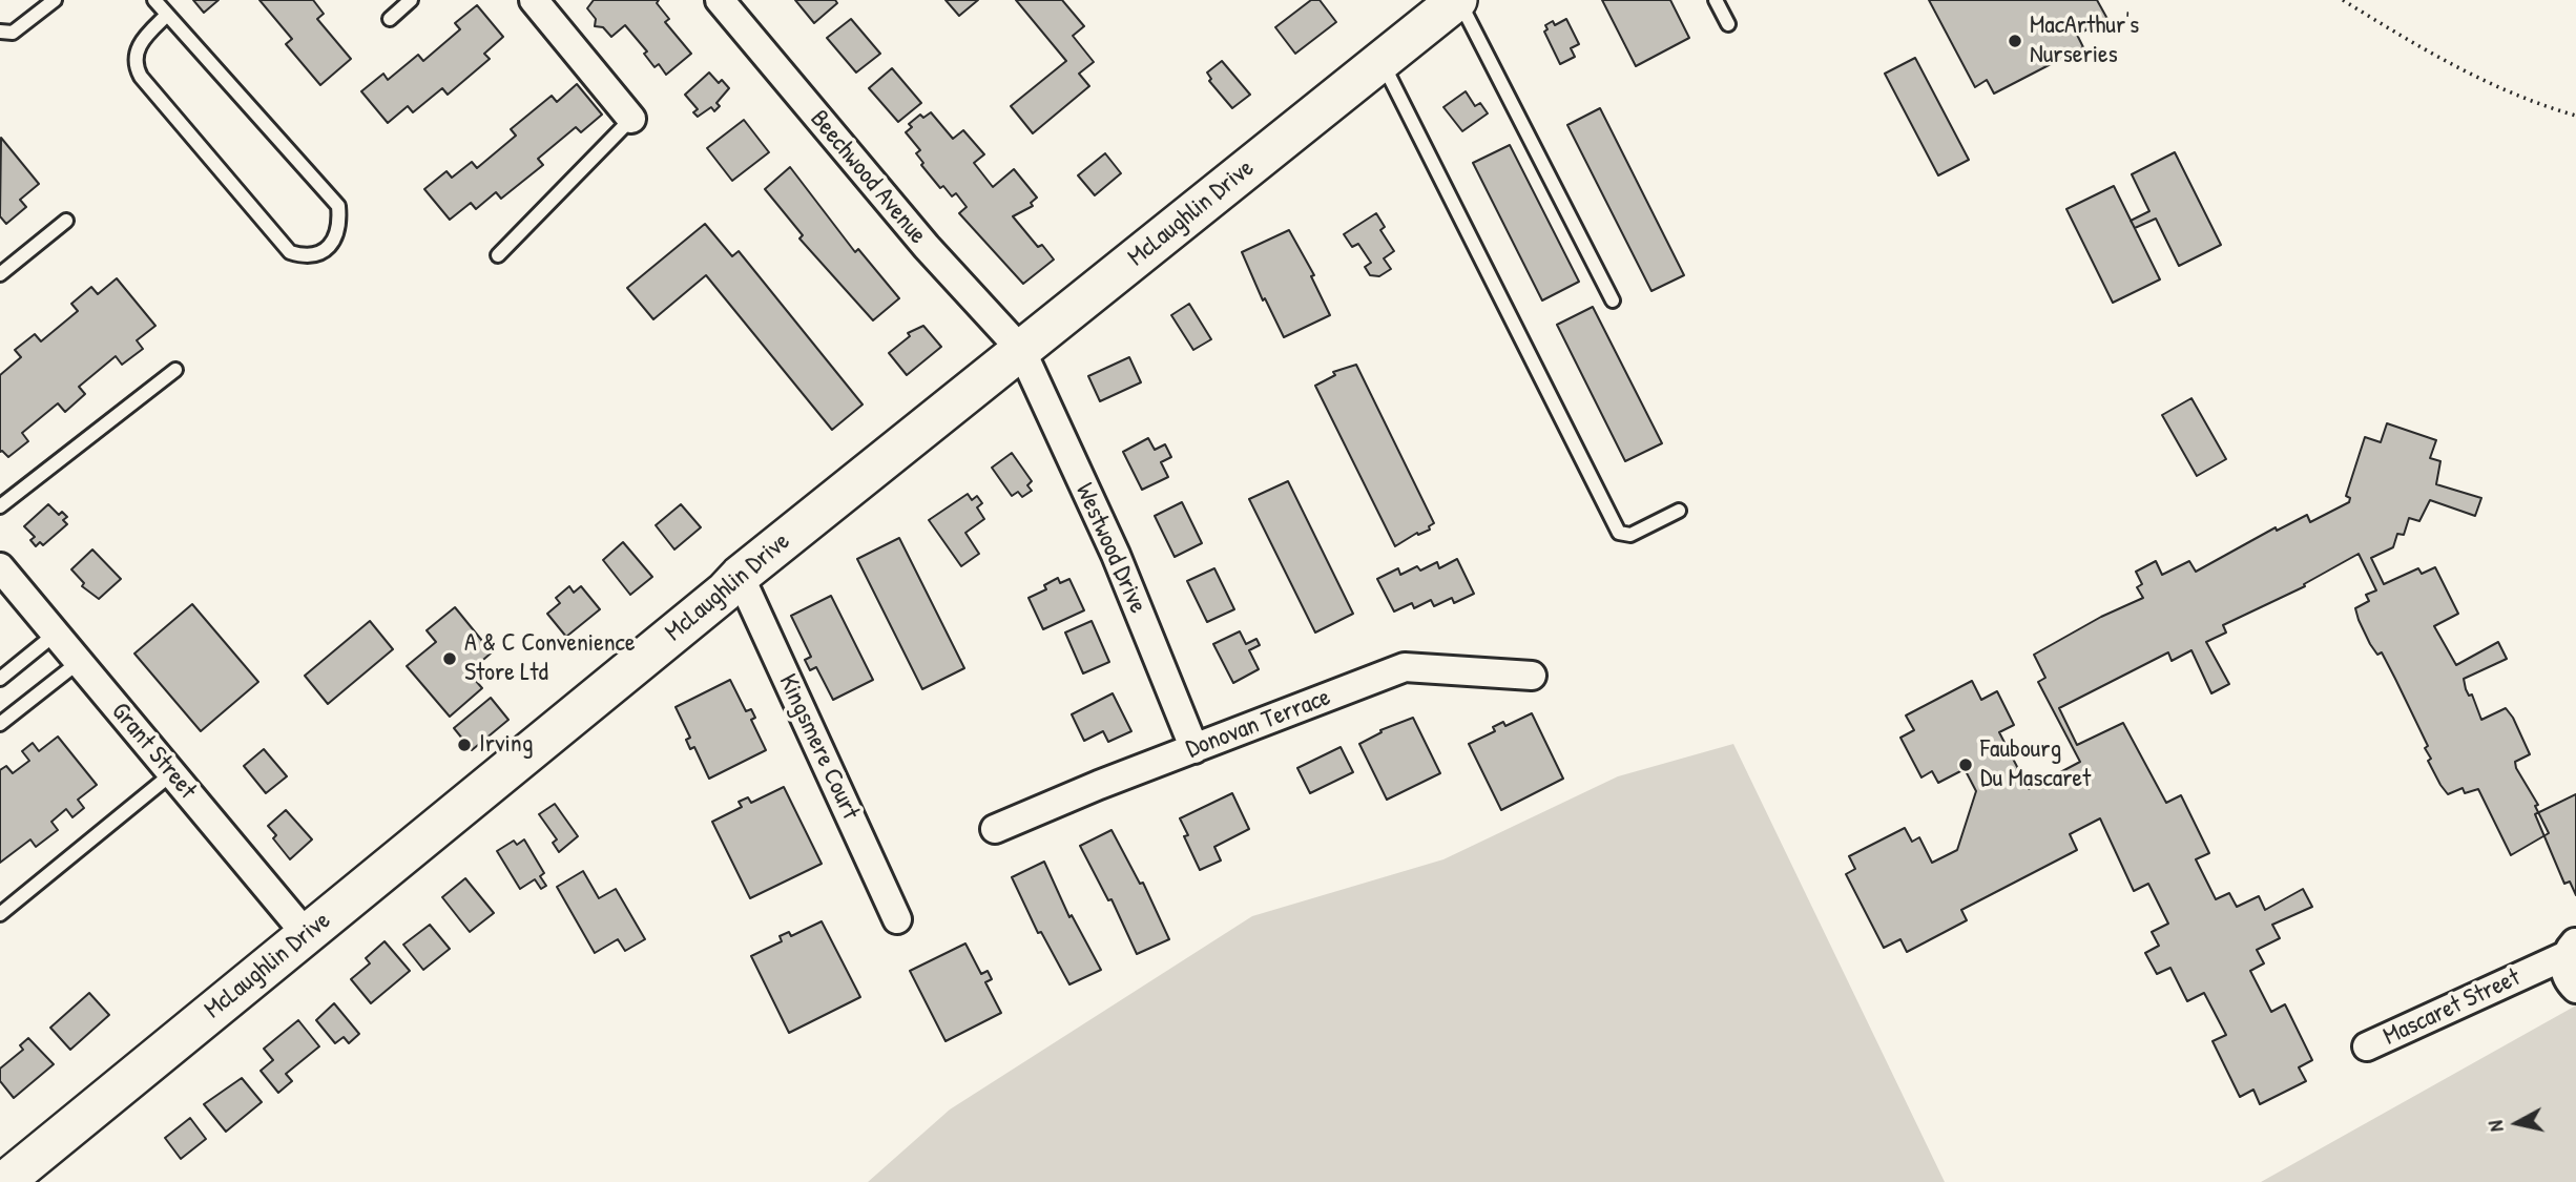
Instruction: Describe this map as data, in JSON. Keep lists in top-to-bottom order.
{
  "streets": {
    "main road": ["McLaughlin Drive"],
    "street": [
      "Beechwood Avenue",
      "Westwood Drive",
      "Donovan Terrace",
      "Kingsmere Court",
      "Grant Street",
      "Mascaret Street"
    ]
  },
  "crossings": [
    ["Beechwood Avenue", "McLaughlin Drive"],
    ["Beechwood Avenue", "Westwood Drive"],
    ["McLaughlin Drive", "Westwood Drive"],
    ["McLaughlin Drive", "Kingsmere Court"],
    ["McLaughlin Drive", "Grant Street"],
    ["Westwood Drive", "Donovan Terrace"]
  ],
  "places": [
    "MacArthur's Nurseries",
    "A & C Convenience Store Ltd",
    "Irving",
    "Faubourg Du Mascaret"
  ],
  "north": "left"
}
